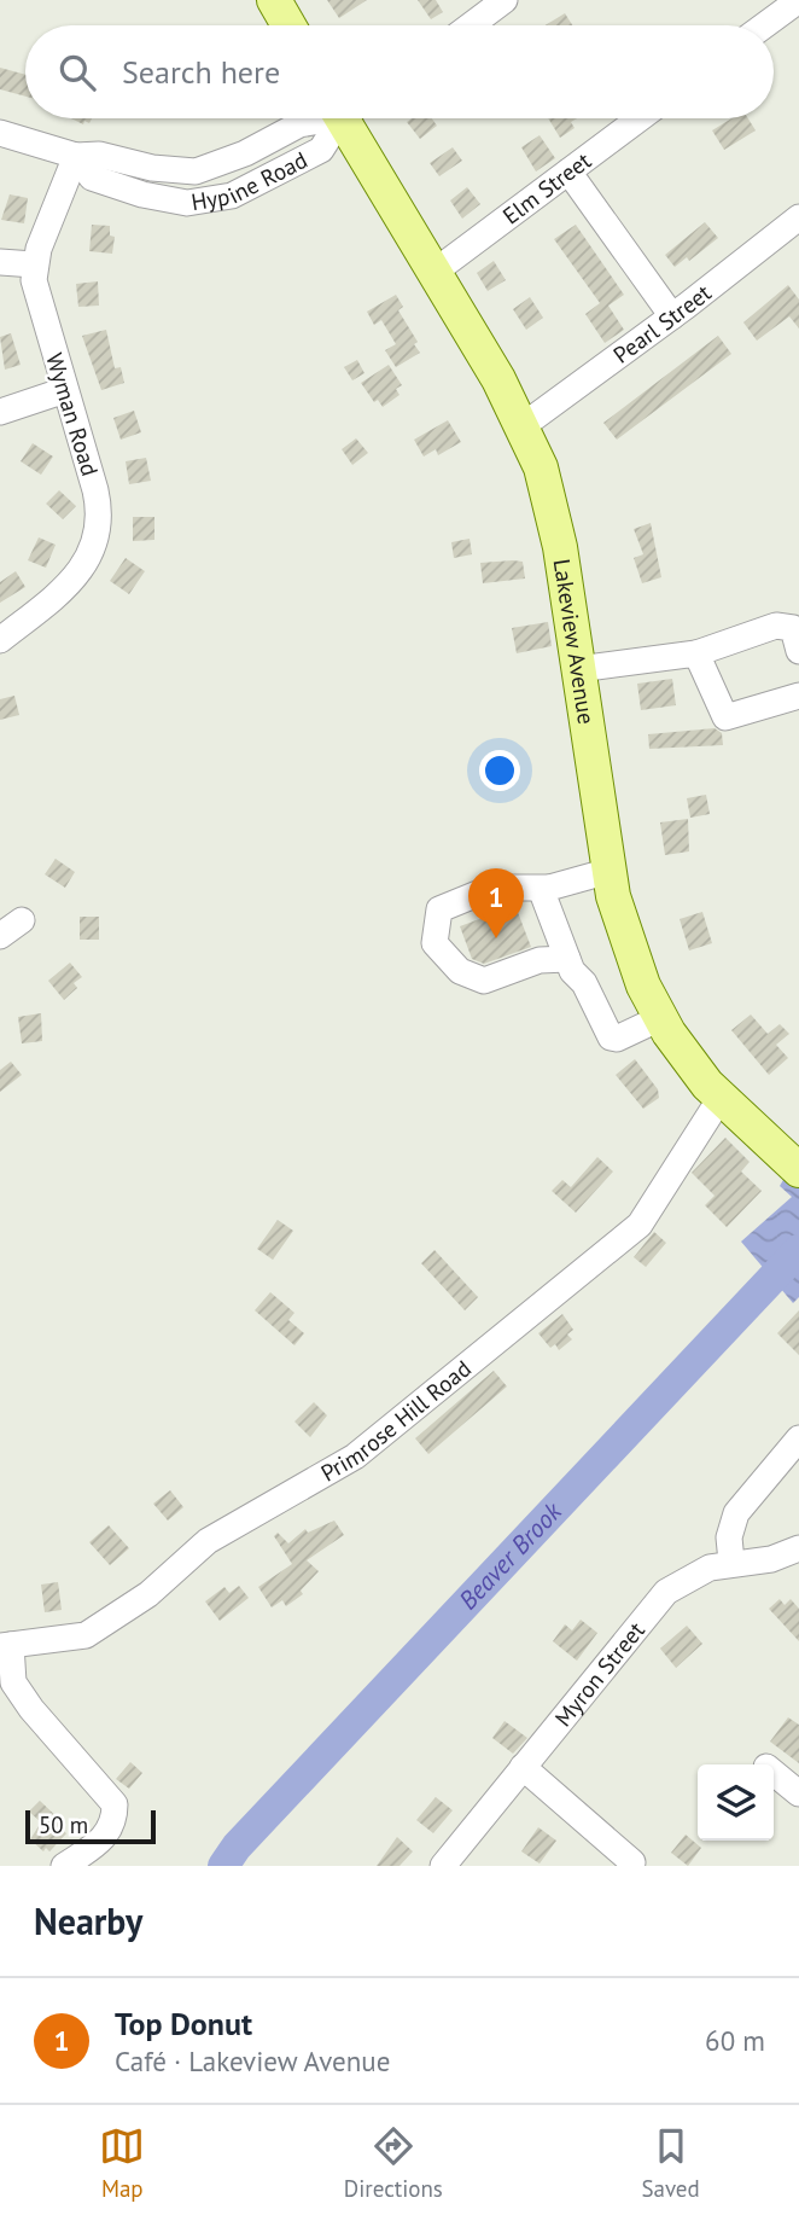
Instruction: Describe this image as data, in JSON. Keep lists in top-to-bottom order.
{
  "streets": {
    "main road": ["Lakeview Avenue"],
    "street": [
      "Hypine Road",
      "Elm Street",
      "Pearl Street",
      "Wyman Road",
      "Primrose Hill Road",
      "Myron Street"
    ]
  },
  "crossings": [
    ["Hypine Road", "Wyman Road"],
    ["Elm Street", "Lakeview Avenue"],
    ["Pearl Street", "Lakeview Avenue"],
    ["Lakeview Avenue", "Primrose Hill Road"]
  ],
  "water": ["Beaver Brook"],
  "scale_bar": "50 m",
  "page": {
    "search": "Search here",
    "pins": "1",
    "scale": "50 m",
    "heading": "Nearby",
    "list": [
      {
        "mark": "1",
        "name": "Top Donut",
        "note": "Café · Lakeview Avenue",
        "value": "60 m"
      }
    ],
    "nav": ["Map", "Directions", "Saved"]
  }
}
